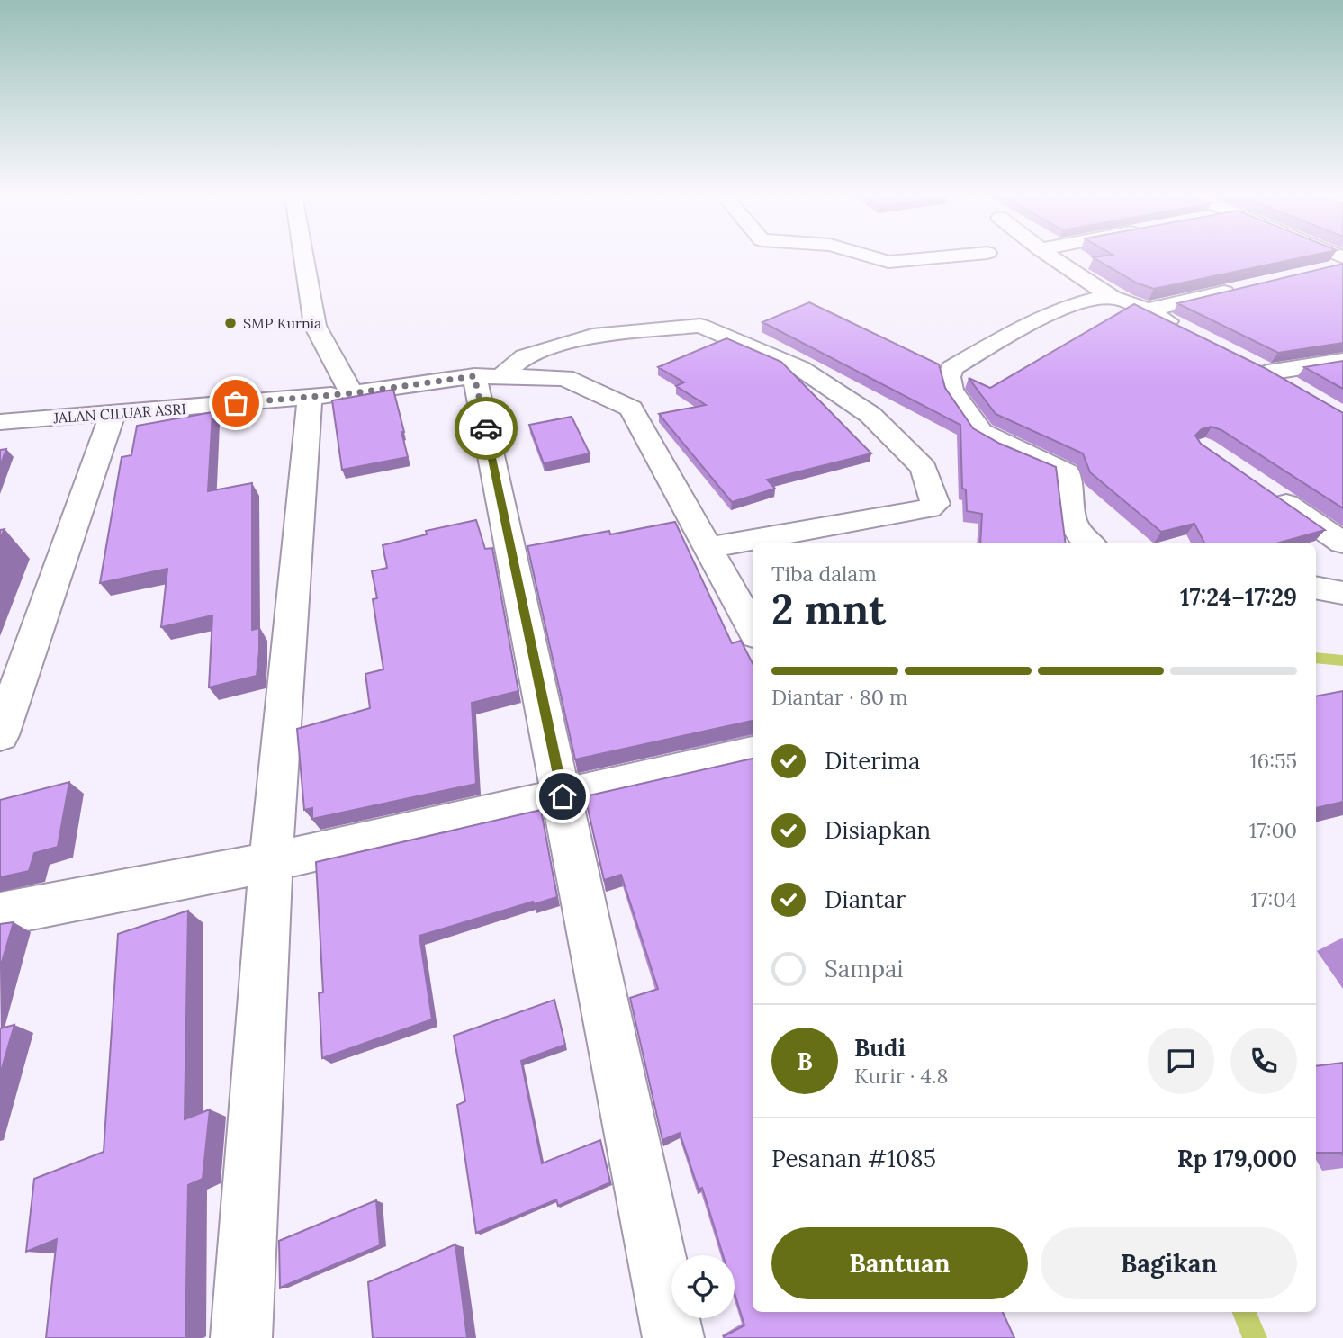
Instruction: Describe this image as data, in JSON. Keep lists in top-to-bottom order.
{
  "streets": {
    "street": ["JALAN CILUAR ASRI"]
  },
  "places": ["SMP Kurnia"],
  "page": {
    "heading": ["2 mnt", "Tiba dalam", "17:24–17:29"],
    "panel": [
      "Budi",
      "Kurir · 4.8",
      "Pesanan #1085",
      "Rp 179,000"
    ],
    "bar": "Diantar · 80 m",
    "list": [
      ["Diterima", "16:55"],
      ["Disiapkan", "17:00"],
      ["Diantar", "17:04"],
      "Sampai"
    ],
    "round": "B",
    "buttons": ["Bantuan", "Bagikan"]
  }
}
